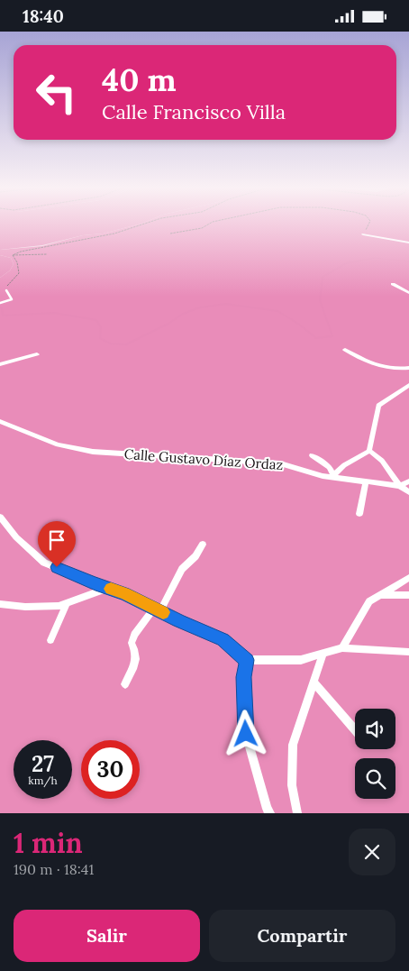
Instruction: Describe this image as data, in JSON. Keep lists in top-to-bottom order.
{
  "streets": {
    "street": ["Calle Gustavo Díaz Ordaz"]
  },
  "page": {
    "status": "18:40",
    "turn": ["40 m", "Calle Francisco Villa"],
    "speed": "27 km/h",
    "limit": "30",
    "heading": ["1 min", "190 m · 18:41"],
    "buttons": ["Salir", "Compartir"]
  }
}
